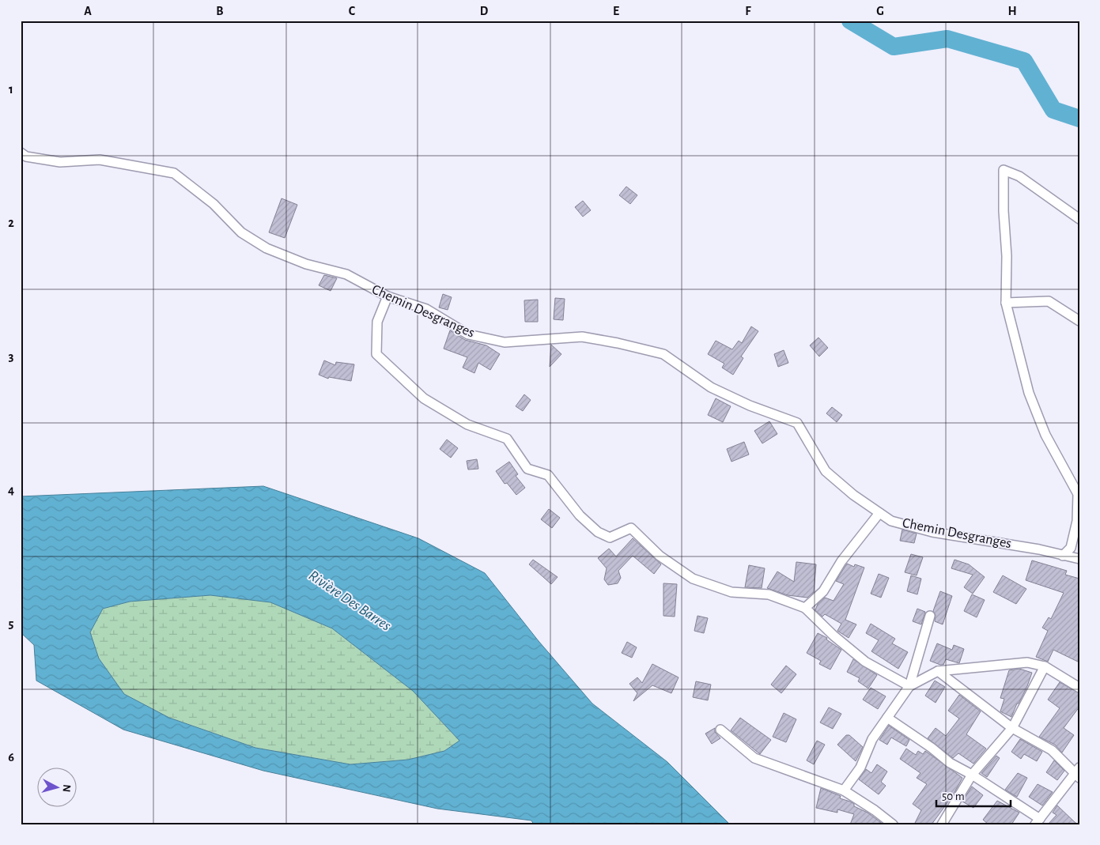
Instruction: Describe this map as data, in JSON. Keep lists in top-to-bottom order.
{
  "streets": {
    "street": ["Chemin Desgranges"]
  },
  "water": ["Rivière Des Barres"],
  "scale_bar": "50 m",
  "north": "right",
  "grid": {
    "columns": [
      "A",
      "B",
      "C",
      "D",
      "E",
      "F",
      "G",
      "H"
    ],
    "rows": [
      "1",
      "2",
      "3",
      "4",
      "5",
      "6"
    ]
  }
}
